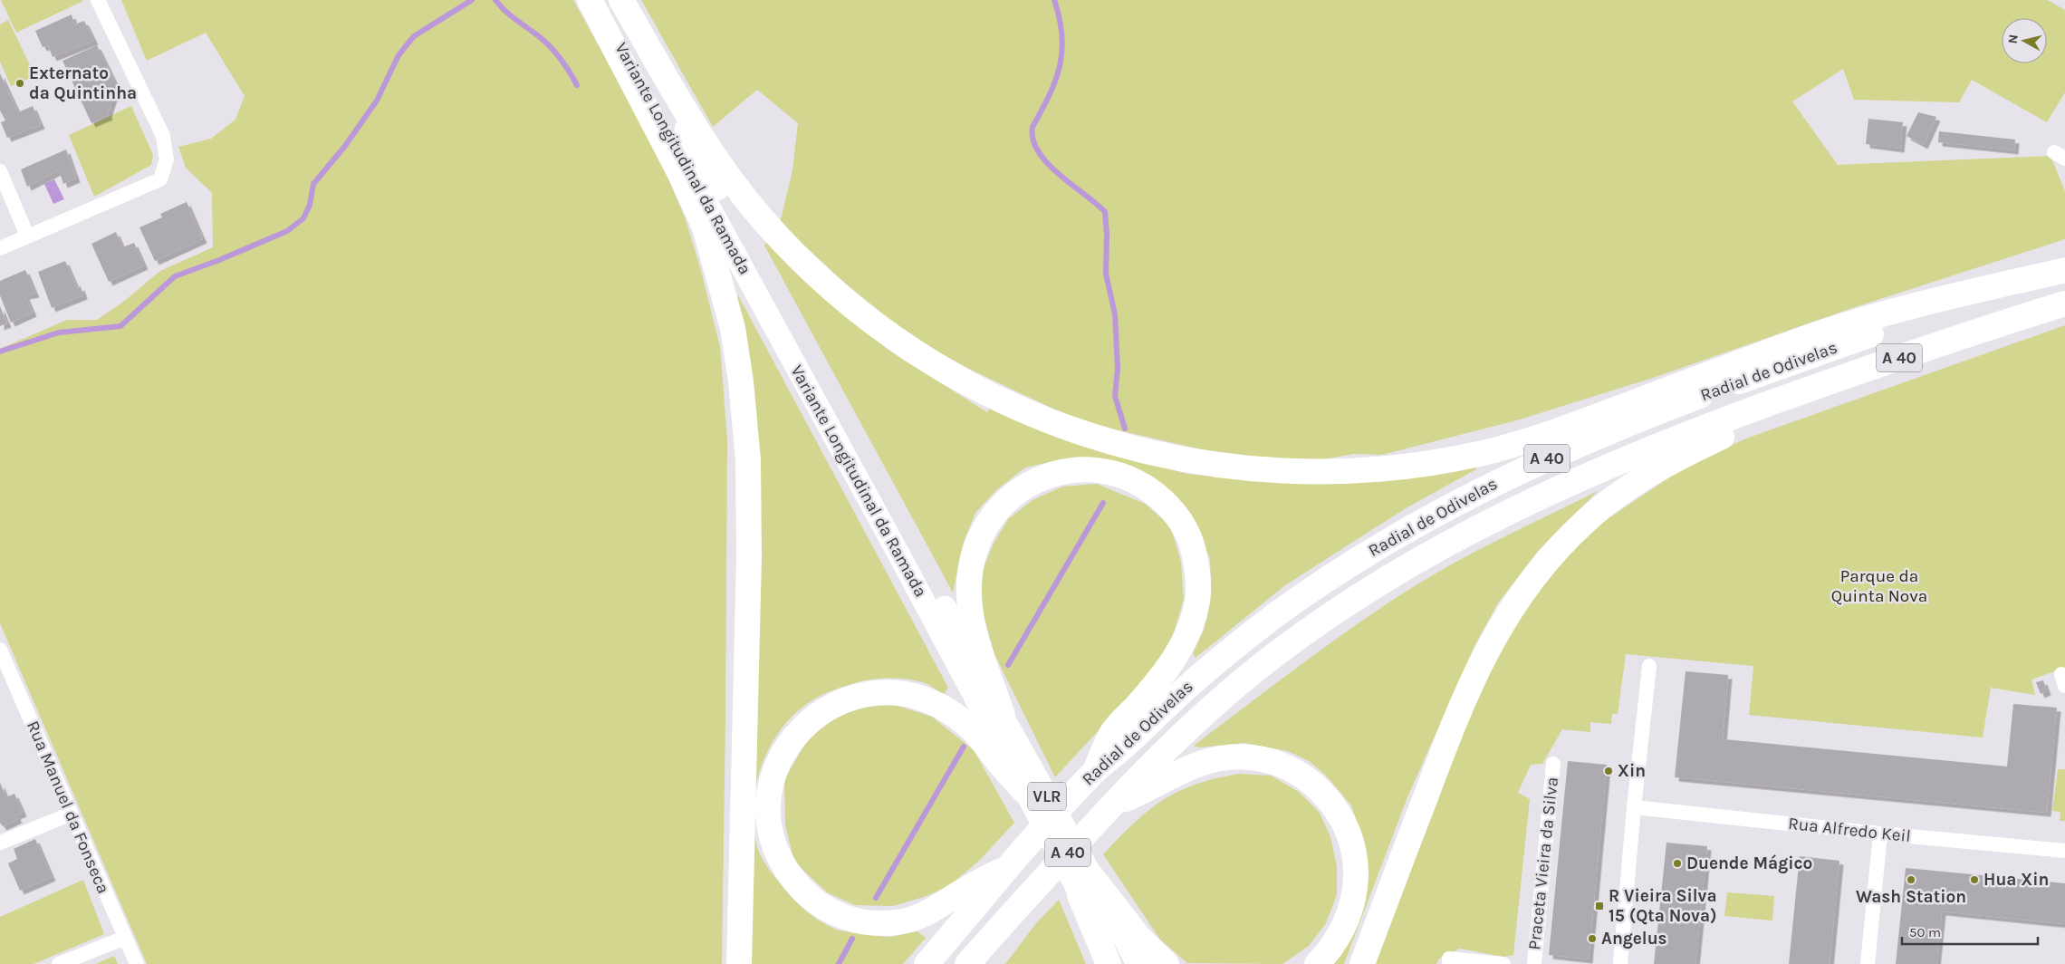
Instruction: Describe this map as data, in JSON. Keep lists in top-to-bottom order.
{
  "streets": {
    "highway": ["A 40", "Radial de Odivelas"],
    "main road": ["Variante Longitudinal da Ramada", "VLR"],
    "street": ["Rua Manuel da Fonseca", "Rua Alfredo Keil", "Praceta Vieira da Silva"]
  },
  "parks": ["Parque da Quinta Nova"],
  "places": {
    "other": [
      "Externato da Quintinha",
      "Xin",
      "Duende Mágico",
      "Wash Station",
      "Hua Xin",
      "Angelus"
    ],
    "transit": ["R Vieira Silva 15 (Qta Nova)"]
  },
  "scale_bar": "50 m",
  "north": "left"
}
